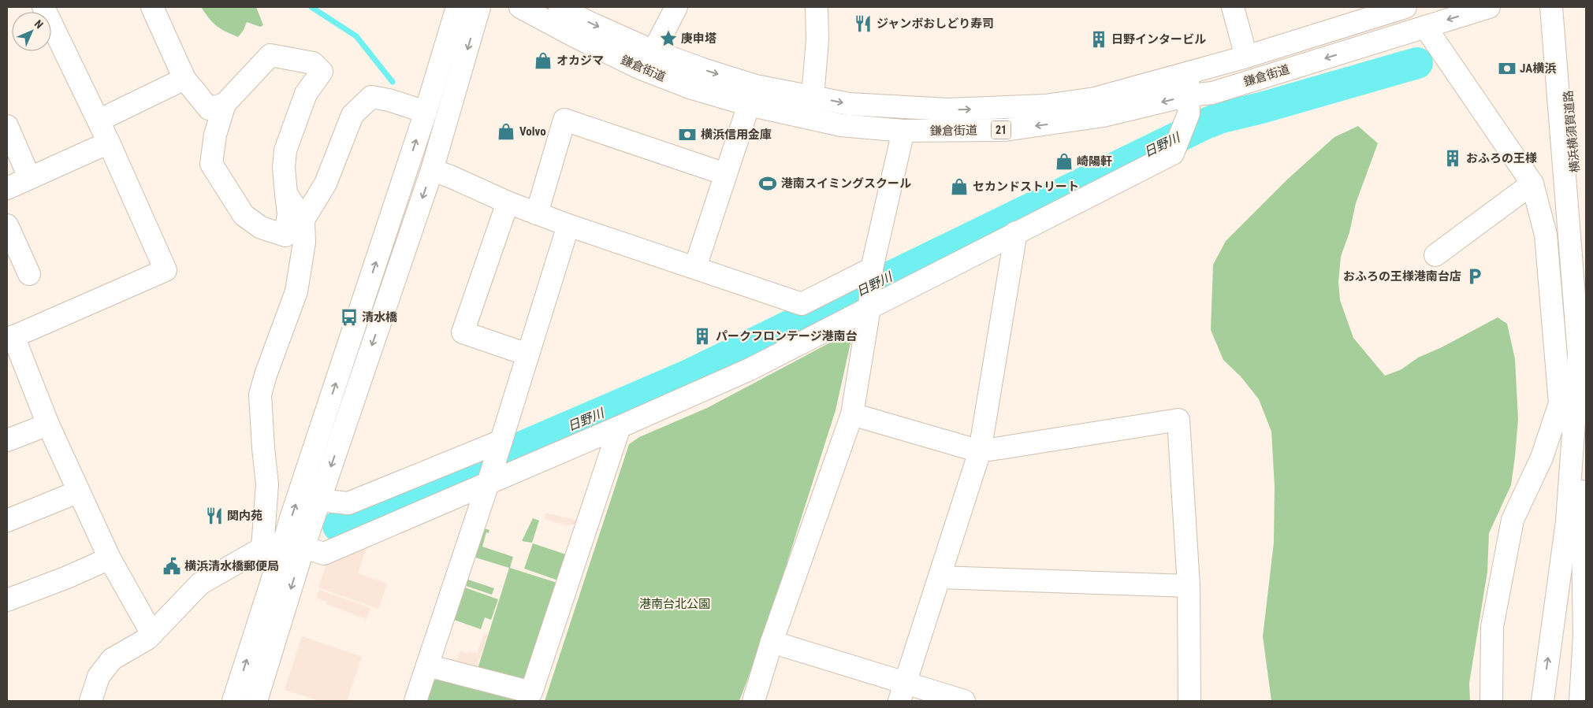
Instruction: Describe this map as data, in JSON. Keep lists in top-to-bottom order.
{
  "streets": {
    "main road": ["鎌倉街道", "21", "横浜横須賀道路"]
  },
  "water": ["日野川"],
  "parks": ["港南台北公園"],
  "places": {
    "restaurant": ["ジャンボおしどり寿司", "関内苑"],
    "place": ["庚申塔"],
    "building": ["日野インタービル", "おふろの王様", "パークフロンテージ港南台"],
    "shop": [
      "オカジマ",
      "Volvo",
      "崎陽軒",
      "セカンドストリート"
    ],
    "bank": ["JA横浜", "横浜信用金庫"],
    "sports": ["港南スイミングスクール"],
    "parking": ["おふろの王様港南台店"],
    "bus stop": ["清水橋"],
    "public building": ["横浜清水橋郵便局"]
  },
  "north": "top right"
}
